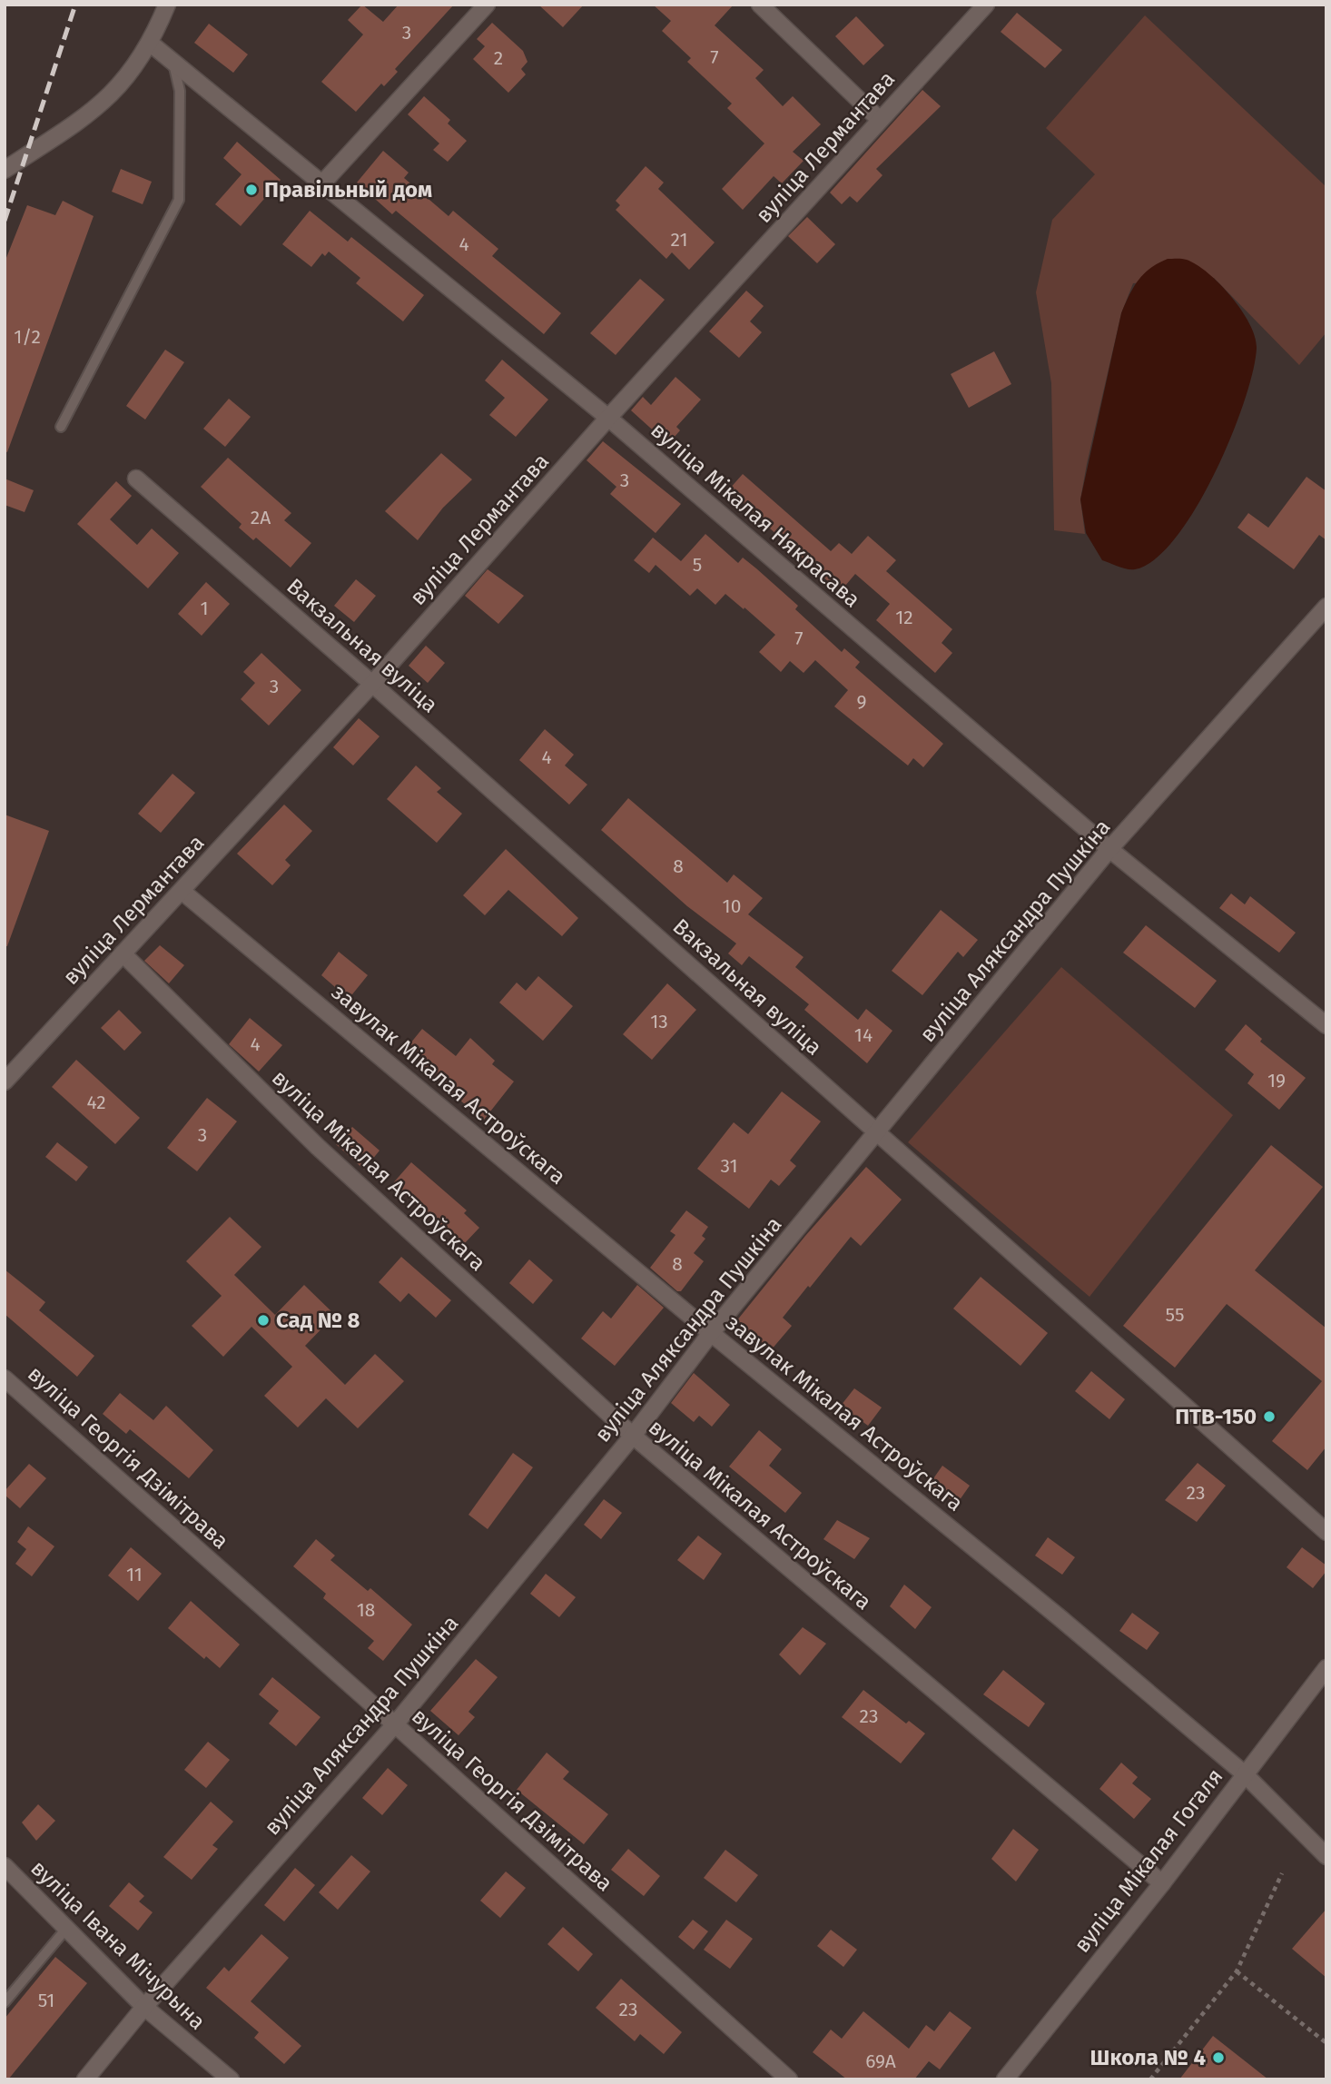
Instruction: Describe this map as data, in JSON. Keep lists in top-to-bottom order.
{
  "streets": {
    "street": [
      "вуліца Лермантава",
      "вуліца Мікалая Някрасава",
      "Вакзальная вуліца",
      "вуліца Аляксандра Пушкіна",
      "завулак Мікалая Астроўскага",
      "вуліца Мікалая Астроўскага",
      "вуліца Георгія Дзімітрава",
      "вуліца Мікалая Гогаля",
      "вуліца Івана Мічурына"
    ]
  },
  "crossings": [
    ["вуліца Лермантава", "вуліца Мікалая Някрасава"],
    ["вуліца Лермантава", "Вакзальная вуліца"],
    ["вуліца Лермантава", "завулак Мікалая Астроўскага"],
    ["вуліца Лермантава", "вуліца Мікалая Астроўскага"],
    ["вуліца Мікалая Някрасава", "вуліца Аляксандра Пушкіна"],
    ["Вакзальная вуліца", "вуліца Аляксандра Пушкіна"],
    ["вуліца Аляксандра Пушкіна", "завулак Мікалая Астроўскага"],
    ["вуліца Аляксандра Пушкіна", "вуліца Мікалая Астроўскага"],
    ["вуліца Аляксандра Пушкіна", "вуліца Георгія Дзімітрава"],
    ["вуліца Аляксандра Пушкіна", "вуліца Івана Мічурына"],
    ["завулак Мікалая Астроўскага", "вуліца Мікалая Гогаля"],
    ["вуліца Мікалая Астроўскага", "вуліца Мікалая Гогаля"]
  ],
  "places": [
    "Правільный дом",
    "Сад № 8",
    "ПТВ-150",
    "Школа № 4"
  ],
  "house_numbers": [
    "3",
    "7",
    "2",
    "21",
    "4",
    "1/2",
    "3",
    "2А",
    "5",
    "1",
    "12",
    "7",
    "3",
    "9",
    "4",
    "8",
    "10",
    "13",
    "14",
    "4",
    "19",
    "42",
    "3",
    "31",
    "8",
    "55",
    "23",
    "11",
    "18",
    "23",
    "51",
    "23",
    "69А"
  ]
}
